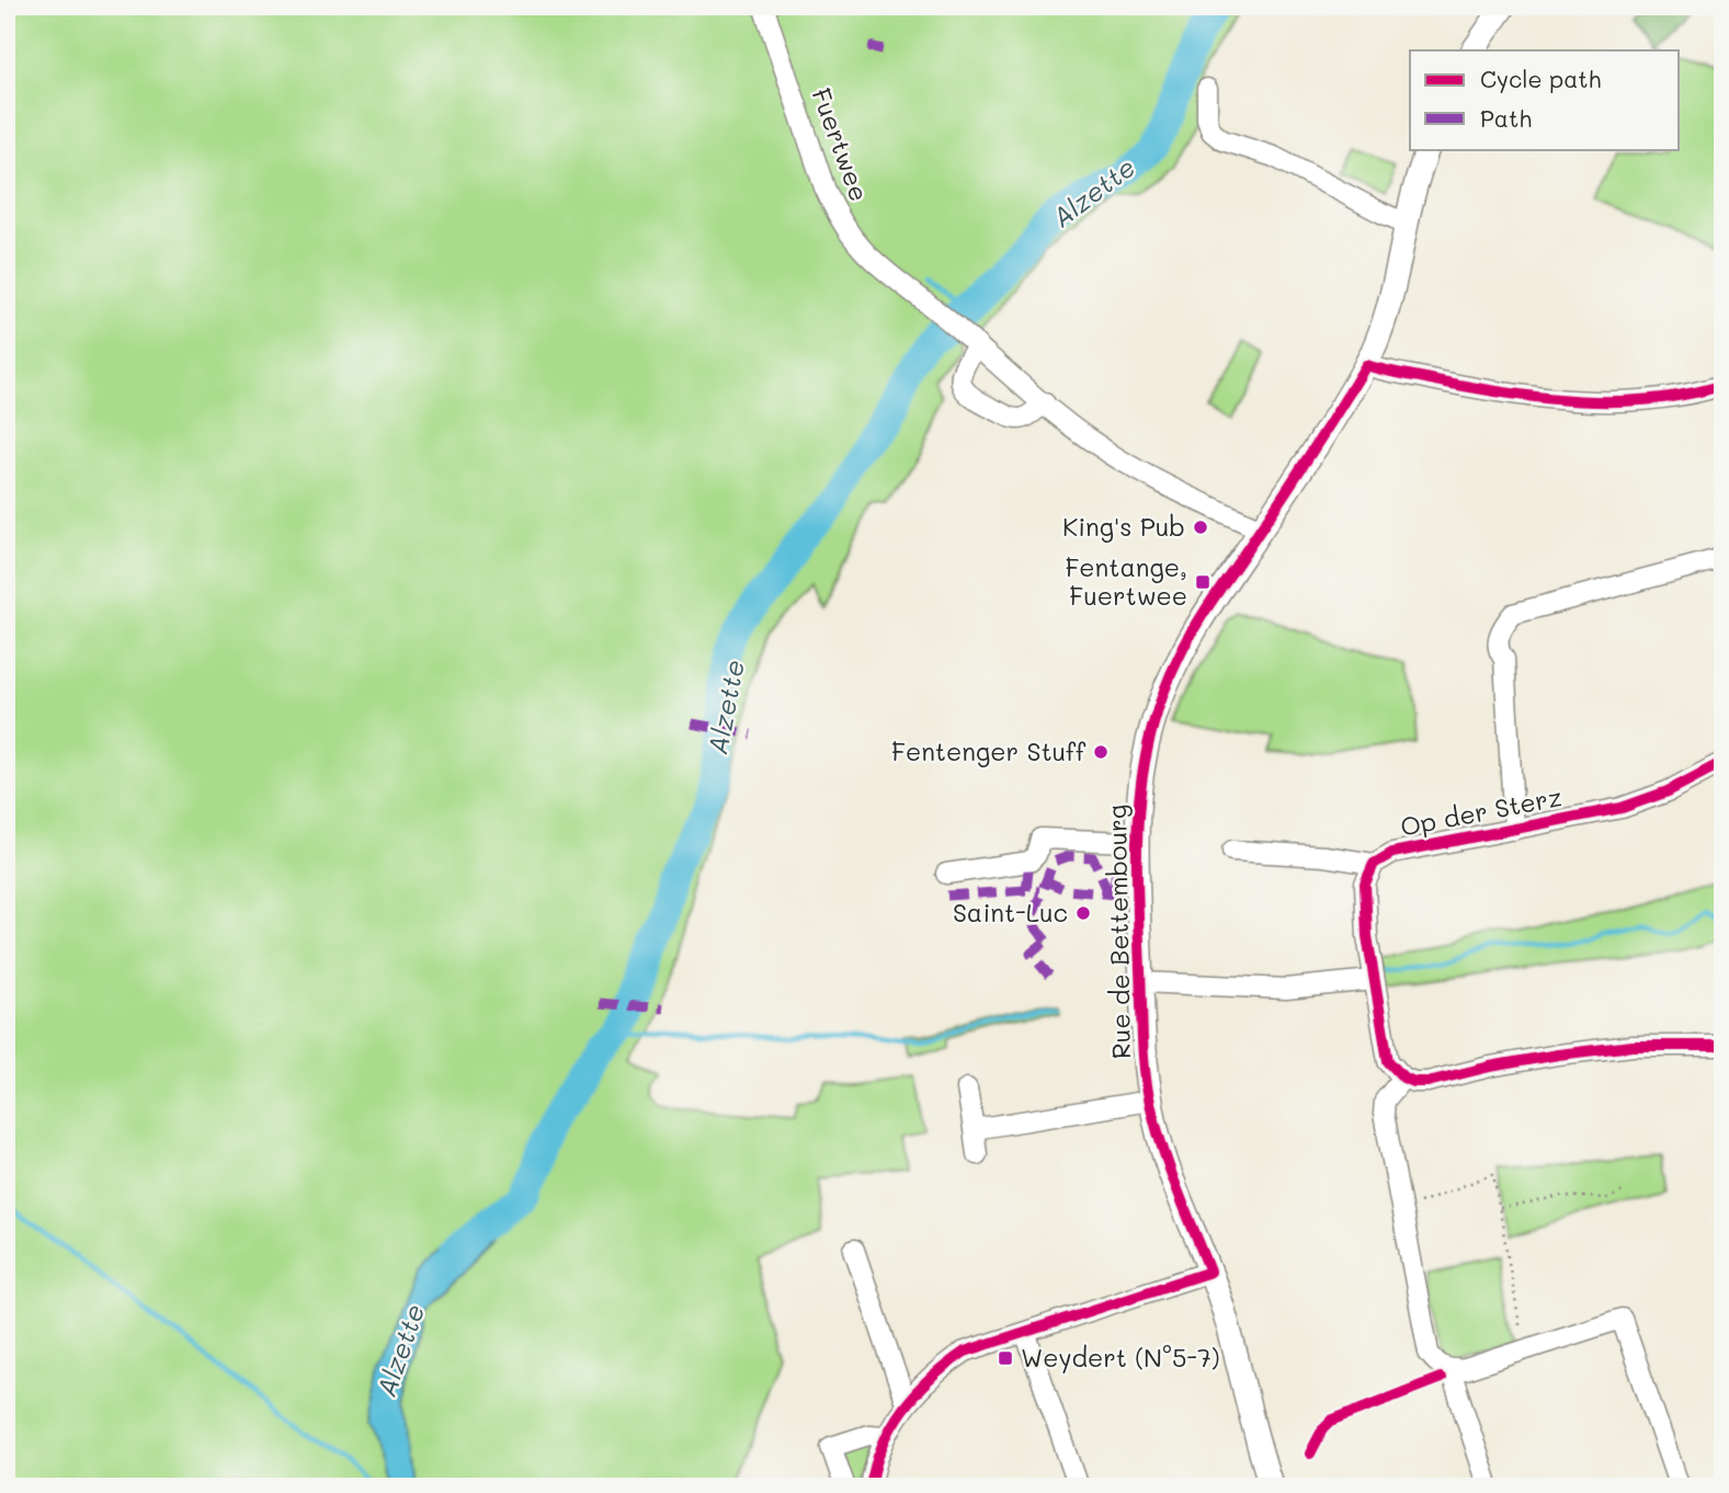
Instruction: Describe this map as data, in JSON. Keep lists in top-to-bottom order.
{
  "streets": {
    "main road": ["Rue de Bettembourg"],
    "street": ["Fuertwee", "Op der Sterz"]
  },
  "water": ["Alzette"],
  "places": {
    "other": ["King's Pub", "Fentenger Stuff", "Saint-Luc"],
    "transit": ["Fentange, Fuertwee", "Weydert (N°5-7)"]
  },
  "legend": ["Cycle path", "Path"]
}
